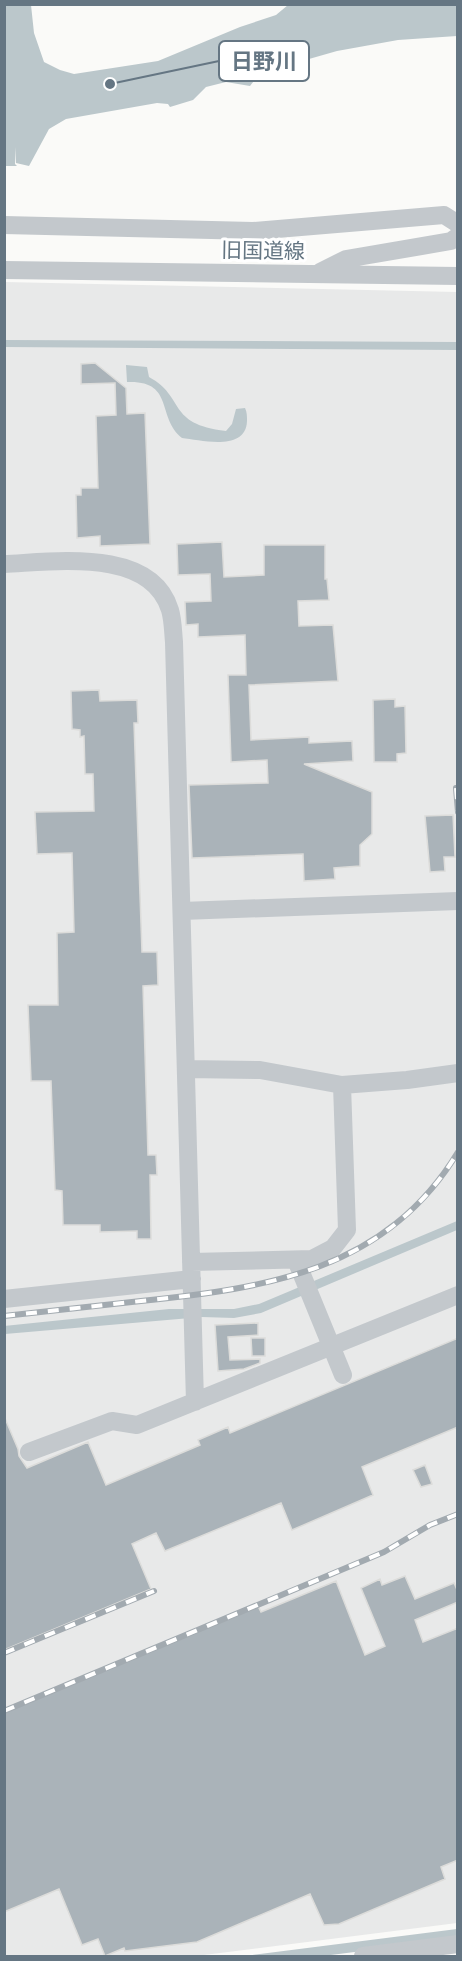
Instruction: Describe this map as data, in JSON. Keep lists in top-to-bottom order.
{
  "streets": {
    "street": ["旧国道線"]
  },
  "places": ["日野川"]
}
